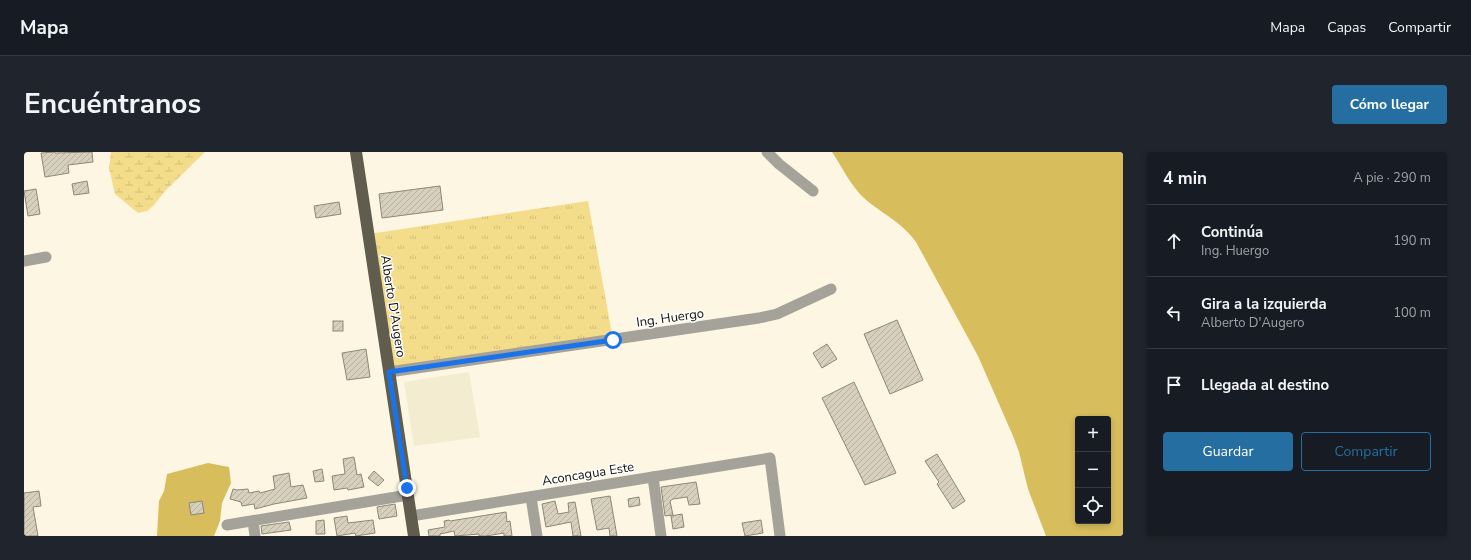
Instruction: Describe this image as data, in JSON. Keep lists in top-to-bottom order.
{
  "streets": {
    "main road": ["Alberto D'Augero"],
    "street": ["Ing. Huergo", "Aconcagua Este"]
  },
  "crossings": [
    ["Alberto D'Augero", "Ing. Huergo"],
    ["Alberto D'Augero", "Aconcagua Este"]
  ],
  "page": {
    "header": "Mapa",
    "nav": ["Mapa", "Capas", "Compartir"],
    "title": "Encuéntranos",
    "buttons": [
      "Cómo llegar",
      ["Guardar", "Compartir"]
    ],
    "heading": ["4 min", "A pie · 290 m"],
    "list": [
      ["Continúa", "Ing. Huergo", "190 m"],
      ["Gira a la izquierda", "Alberto D'Augero", "100 m"],
      "Llegada al destino"
    ],
    "map_buttons": ["+", "−"]
  }
}
